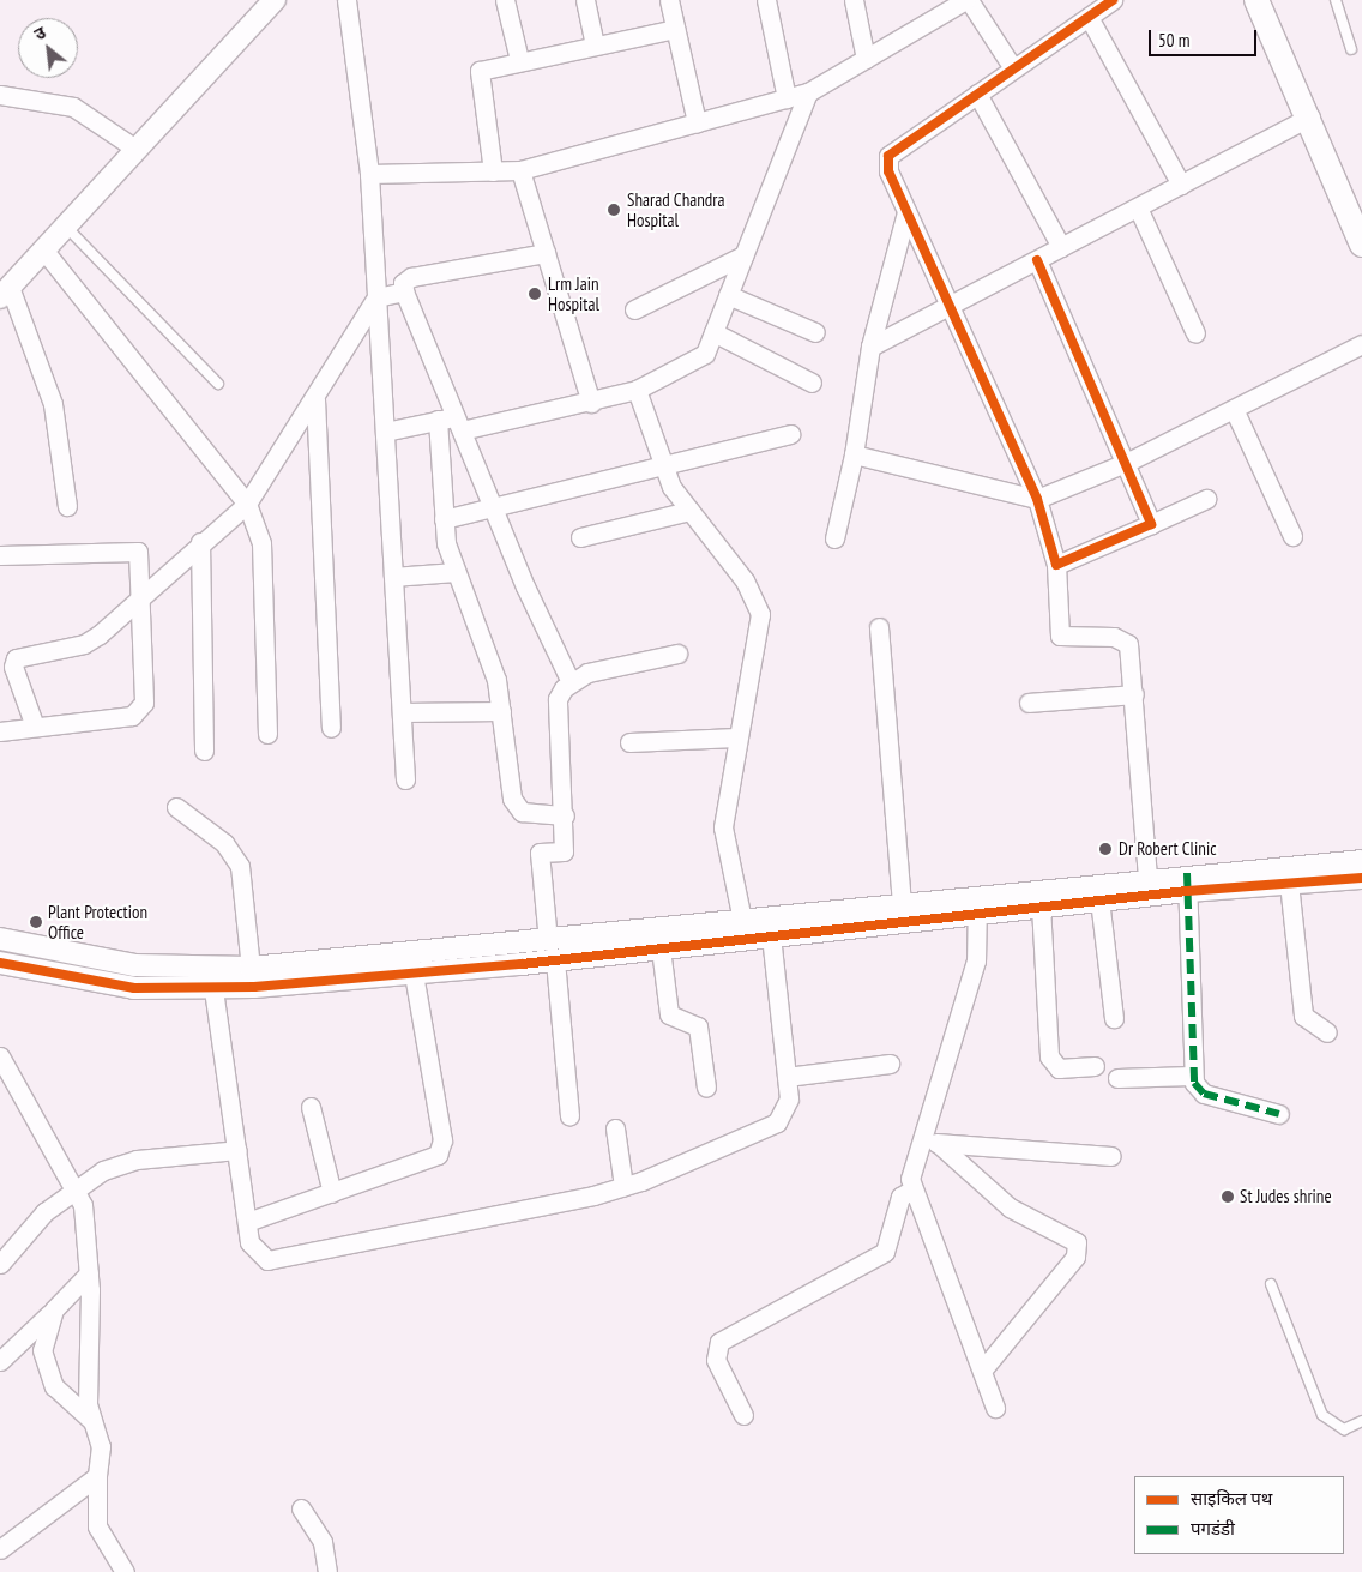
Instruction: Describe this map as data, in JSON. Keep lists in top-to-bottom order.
{
  "places": [
    "Sharad Chandra Hospital",
    "Lrm Jain Hospital",
    "Dr Robert Clinic",
    "Plant Protection Office",
    "St Judes shrine"
  ],
  "legend": ["साइकिल पथ", "पगडंडी"],
  "scale_bar": "50 m",
  "north": "top left"
}
